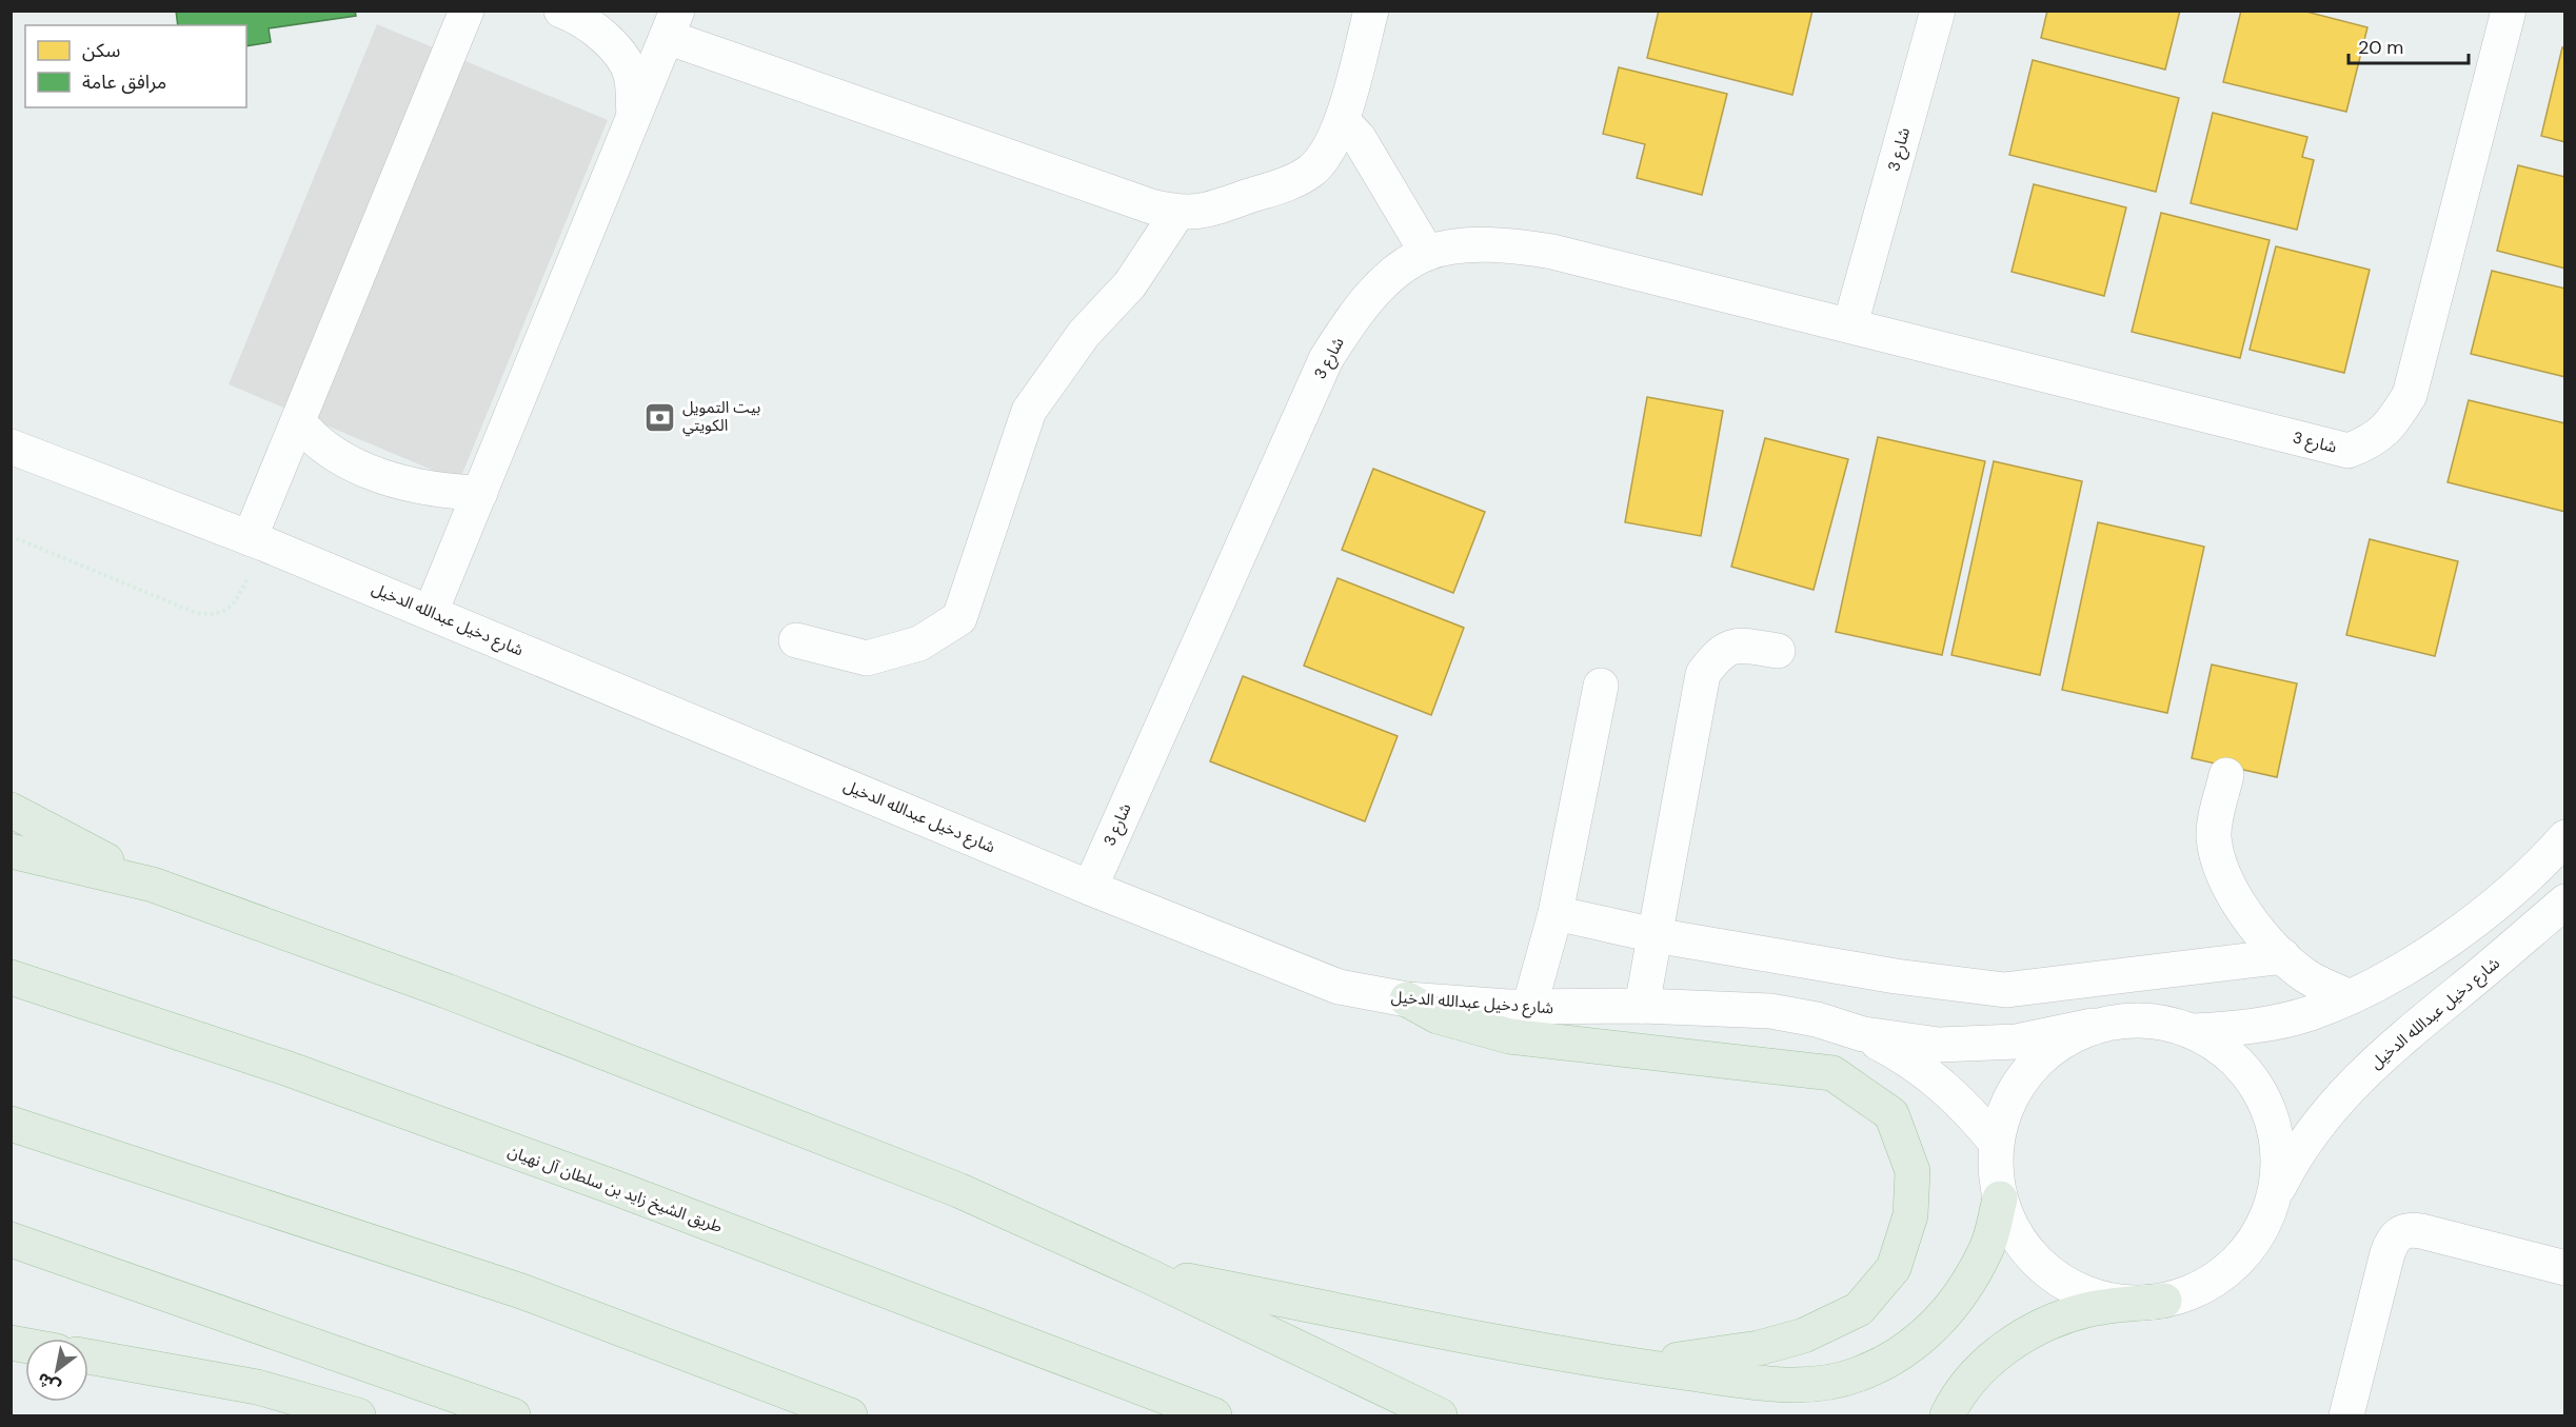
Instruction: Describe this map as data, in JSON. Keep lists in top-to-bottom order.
{
  "streets": {
    "highway": ["طريق الشيخ زايد بن سلطان آل نهيان"],
    "street": ["شارع 3", "شارع دخيل عبدالله الدخيل"]
  },
  "crossings": [
    ["شارع 3", "شارع دخيل عبدالله الدخيل"]
  ],
  "places": {
    "bank": ["بيت التمويل الكويتي"]
  },
  "legend": ["سكن", "مرافق عامة"],
  "scale_bar": "20 m",
  "north": "bottom left"
}
